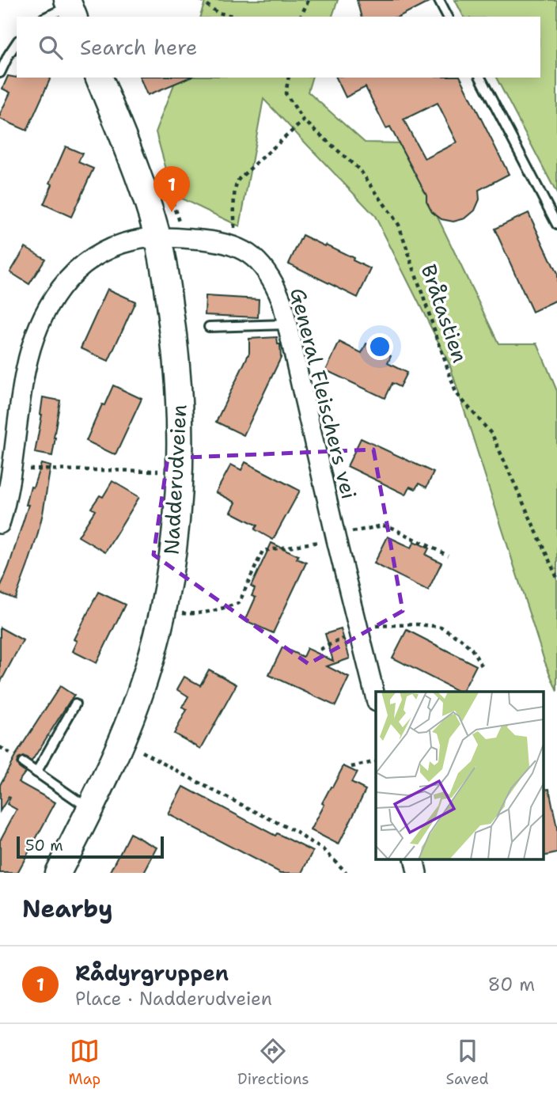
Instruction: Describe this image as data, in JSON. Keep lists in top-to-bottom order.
{
  "streets": {
    "main road": ["Nadderudveien"],
    "street": ["General Fleischers vei"],
    "path": ["Bråtastien"]
  },
  "crossings": [
    ["General Fleischers vei", "Nadderudveien"]
  ],
  "scale_bar": "50 m",
  "page": {
    "search": "Search here",
    "pins": "1",
    "scale": "50 m",
    "heading": "Nearby",
    "list": [
      {
        "mark": "1",
        "name": "Rådyrgruppen",
        "note": "Place · Nadderudveien",
        "value": "80 m"
      }
    ],
    "nav": ["Map", "Directions", "Saved"]
  }
}
